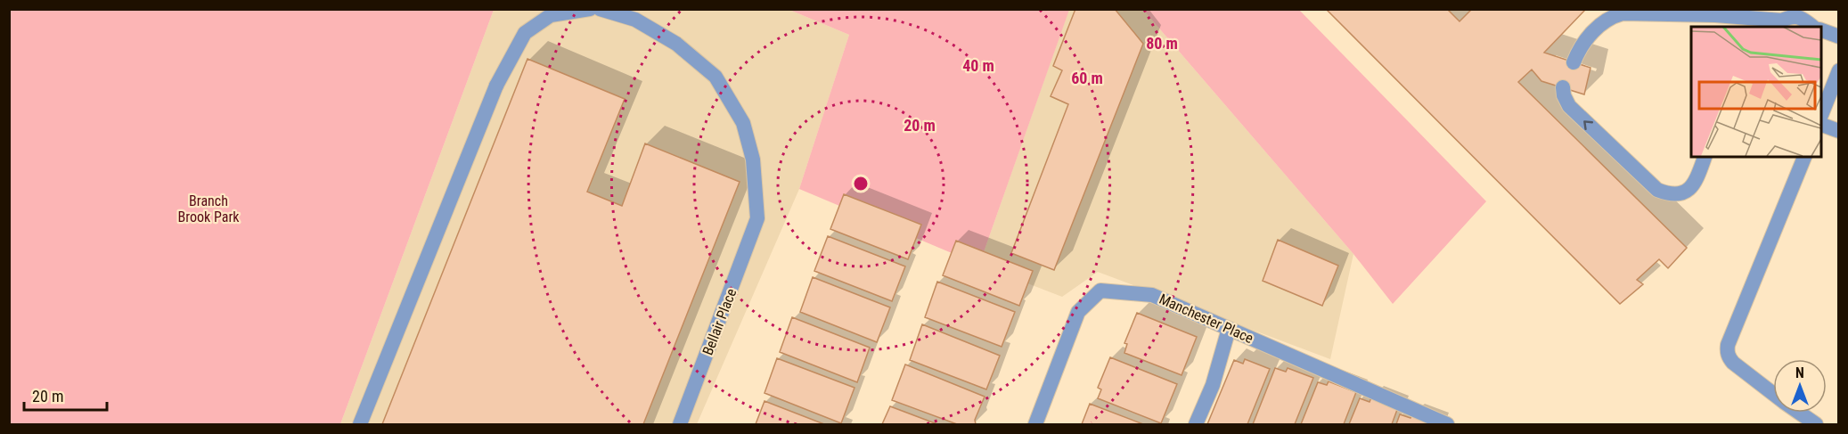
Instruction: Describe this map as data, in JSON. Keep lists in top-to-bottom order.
{
  "streets": {
    "street": ["Manchester Place", "Bellair Place"]
  },
  "parks": ["Branch Brook Park"],
  "scale_bar": "20 m",
  "north": "top",
  "rings": [
    "80 m",
    "40 m",
    "60 m",
    "20 m"
  ]
}
